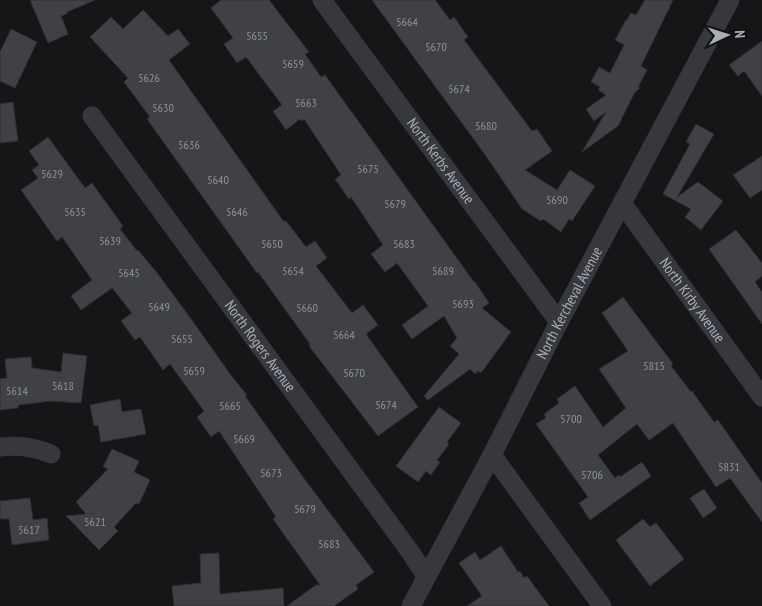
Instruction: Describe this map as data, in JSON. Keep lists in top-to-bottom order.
{
  "streets": {
    "street": [
      "North Kerbs Avenue",
      "North Kirby Avenue",
      "North Kercheval Avenue",
      "North Rogers Avenue"
    ]
  },
  "crossings": [
    ["North Kerbs Avenue", "North Kercheval Avenue"],
    ["North Kirby Avenue", "North Kercheval Avenue"],
    ["North Kercheval Avenue", "North Rogers Avenue"]
  ],
  "house_numbers": [
    "5664",
    "5655",
    "5670",
    "5659",
    "5626",
    "5674",
    "5663",
    "5630",
    "5680",
    "5636",
    "5675",
    "5629",
    "5640",
    "5690",
    "5679",
    "5635",
    "5646",
    "5639",
    "5650",
    "5683",
    "5654",
    "5689",
    "5645",
    "5693",
    "5649",
    "5660",
    "5664",
    "5655",
    "5815",
    "5659",
    "5670",
    "5618",
    "5614",
    "5674",
    "5665",
    "5700",
    "5669",
    "5831",
    "5673",
    "5706",
    "5679",
    "5621",
    "5617",
    "5683"
  ],
  "north": "right"
}
